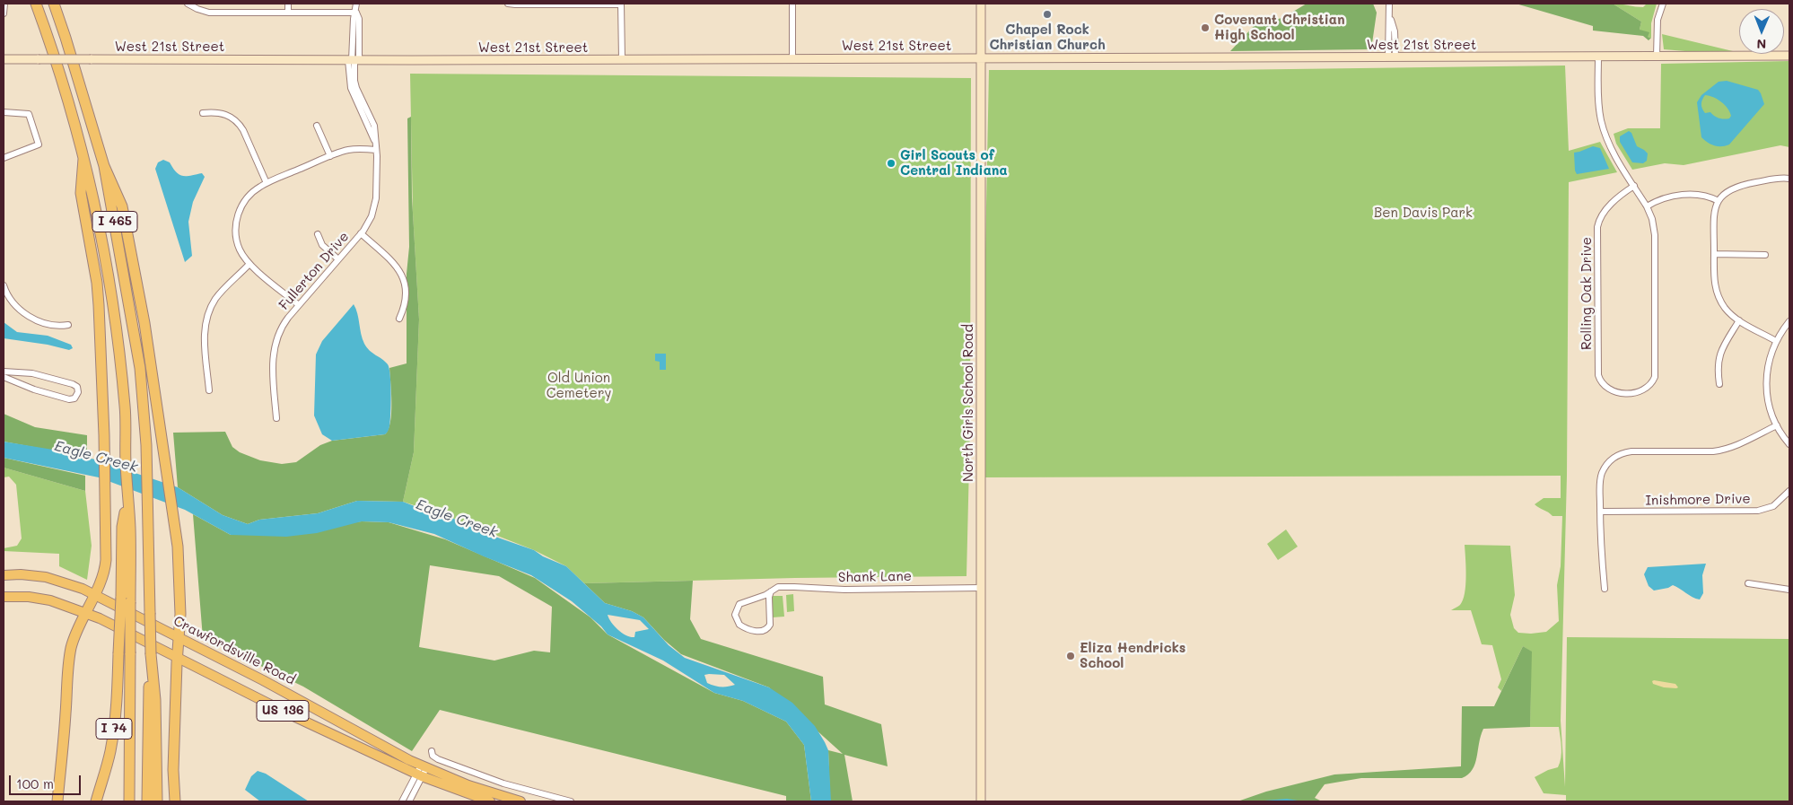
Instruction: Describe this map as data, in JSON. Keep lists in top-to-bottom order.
{
  "streets": {
    "highway": ["I 465", "I 74"],
    "main road": ["Crawfordsville Road", "US 136"],
    "street": [
      "West 21st Street",
      "Fullerton Drive",
      "Rolling Oak Drive",
      "North Girls School Road",
      "Inishmore Drive",
      "Shank Lane"
    ]
  },
  "crossings": [
    ["West 21st Street", "Fullerton Drive"],
    ["West 21st Street", "North Girls School Road"],
    ["I 465", "I 74"],
    ["North Girls School Road", "Shank Lane"]
  ],
  "water": ["Eagle Creek"],
  "parks": ["Ben Davis Park", "Old Union Cemetery"],
  "places": [
    "Chapel Rock Christian Church",
    "Covenant Christian High School",
    "Girl Scouts of Central Indiana",
    "Eliza Hendricks School"
  ],
  "scale_bar": "100 m",
  "north": "bottom"
}
